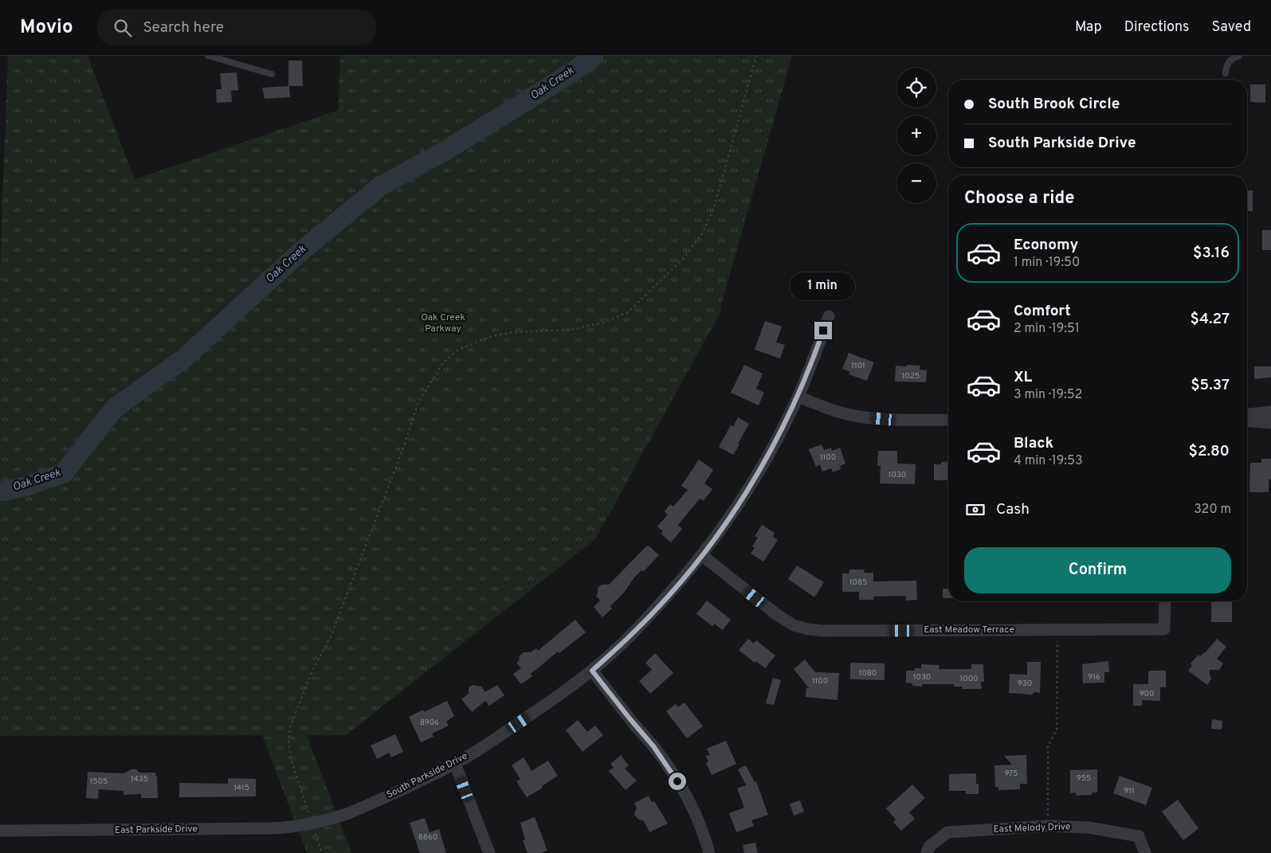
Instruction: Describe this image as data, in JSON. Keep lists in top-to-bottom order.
{
  "streets": {
    "street": [
      "East Meadow Terrace",
      "South Parkside Drive",
      "East Melody Drive",
      "East Parkside Drive"
    ]
  },
  "crossings": [
    ["East Meadow Terrace", "South Parkside Drive"],
    ["South Parkside Drive", "East Parkside Drive"]
  ],
  "water": ["Oak Creek"],
  "parks": ["Oak Creek Parkway"],
  "house_numbers": [
    "1101",
    "1025",
    "1100",
    "1030",
    "1085",
    "1080",
    "1030",
    "916",
    "1000",
    "1100",
    "930",
    "900",
    "8906",
    "975",
    "955",
    "1435",
    "1505",
    "1415",
    "911",
    "8860"
  ],
  "page": {
    "header": "Movio",
    "search": "Search here",
    "nav": ["Map", "Directions", "Saved"],
    "map_buttons": ["+", "−"],
    "banner": ["South Brook Circle", "South Parkside Drive"],
    "heading": "Choose a ride",
    "list": [
      {
        "name": "Economy",
        "note": "1 min · 19:50",
        "value": "$3.16"
      },
      {
        "name": "Comfort",
        "note": "2 min · 19:51",
        "value": "$4.27"
      },
      {
        "name": "XL",
        "note": "3 min · 19:52",
        "value": "$5.37"
      },
      {
        "name": "Black",
        "note": "4 min · 19:53",
        "value": "$2.80"
      }
    ],
    "bubble": "1 min",
    "pay": ["Cash", "320 m"],
    "buttons": "Confirm"
  }
}
